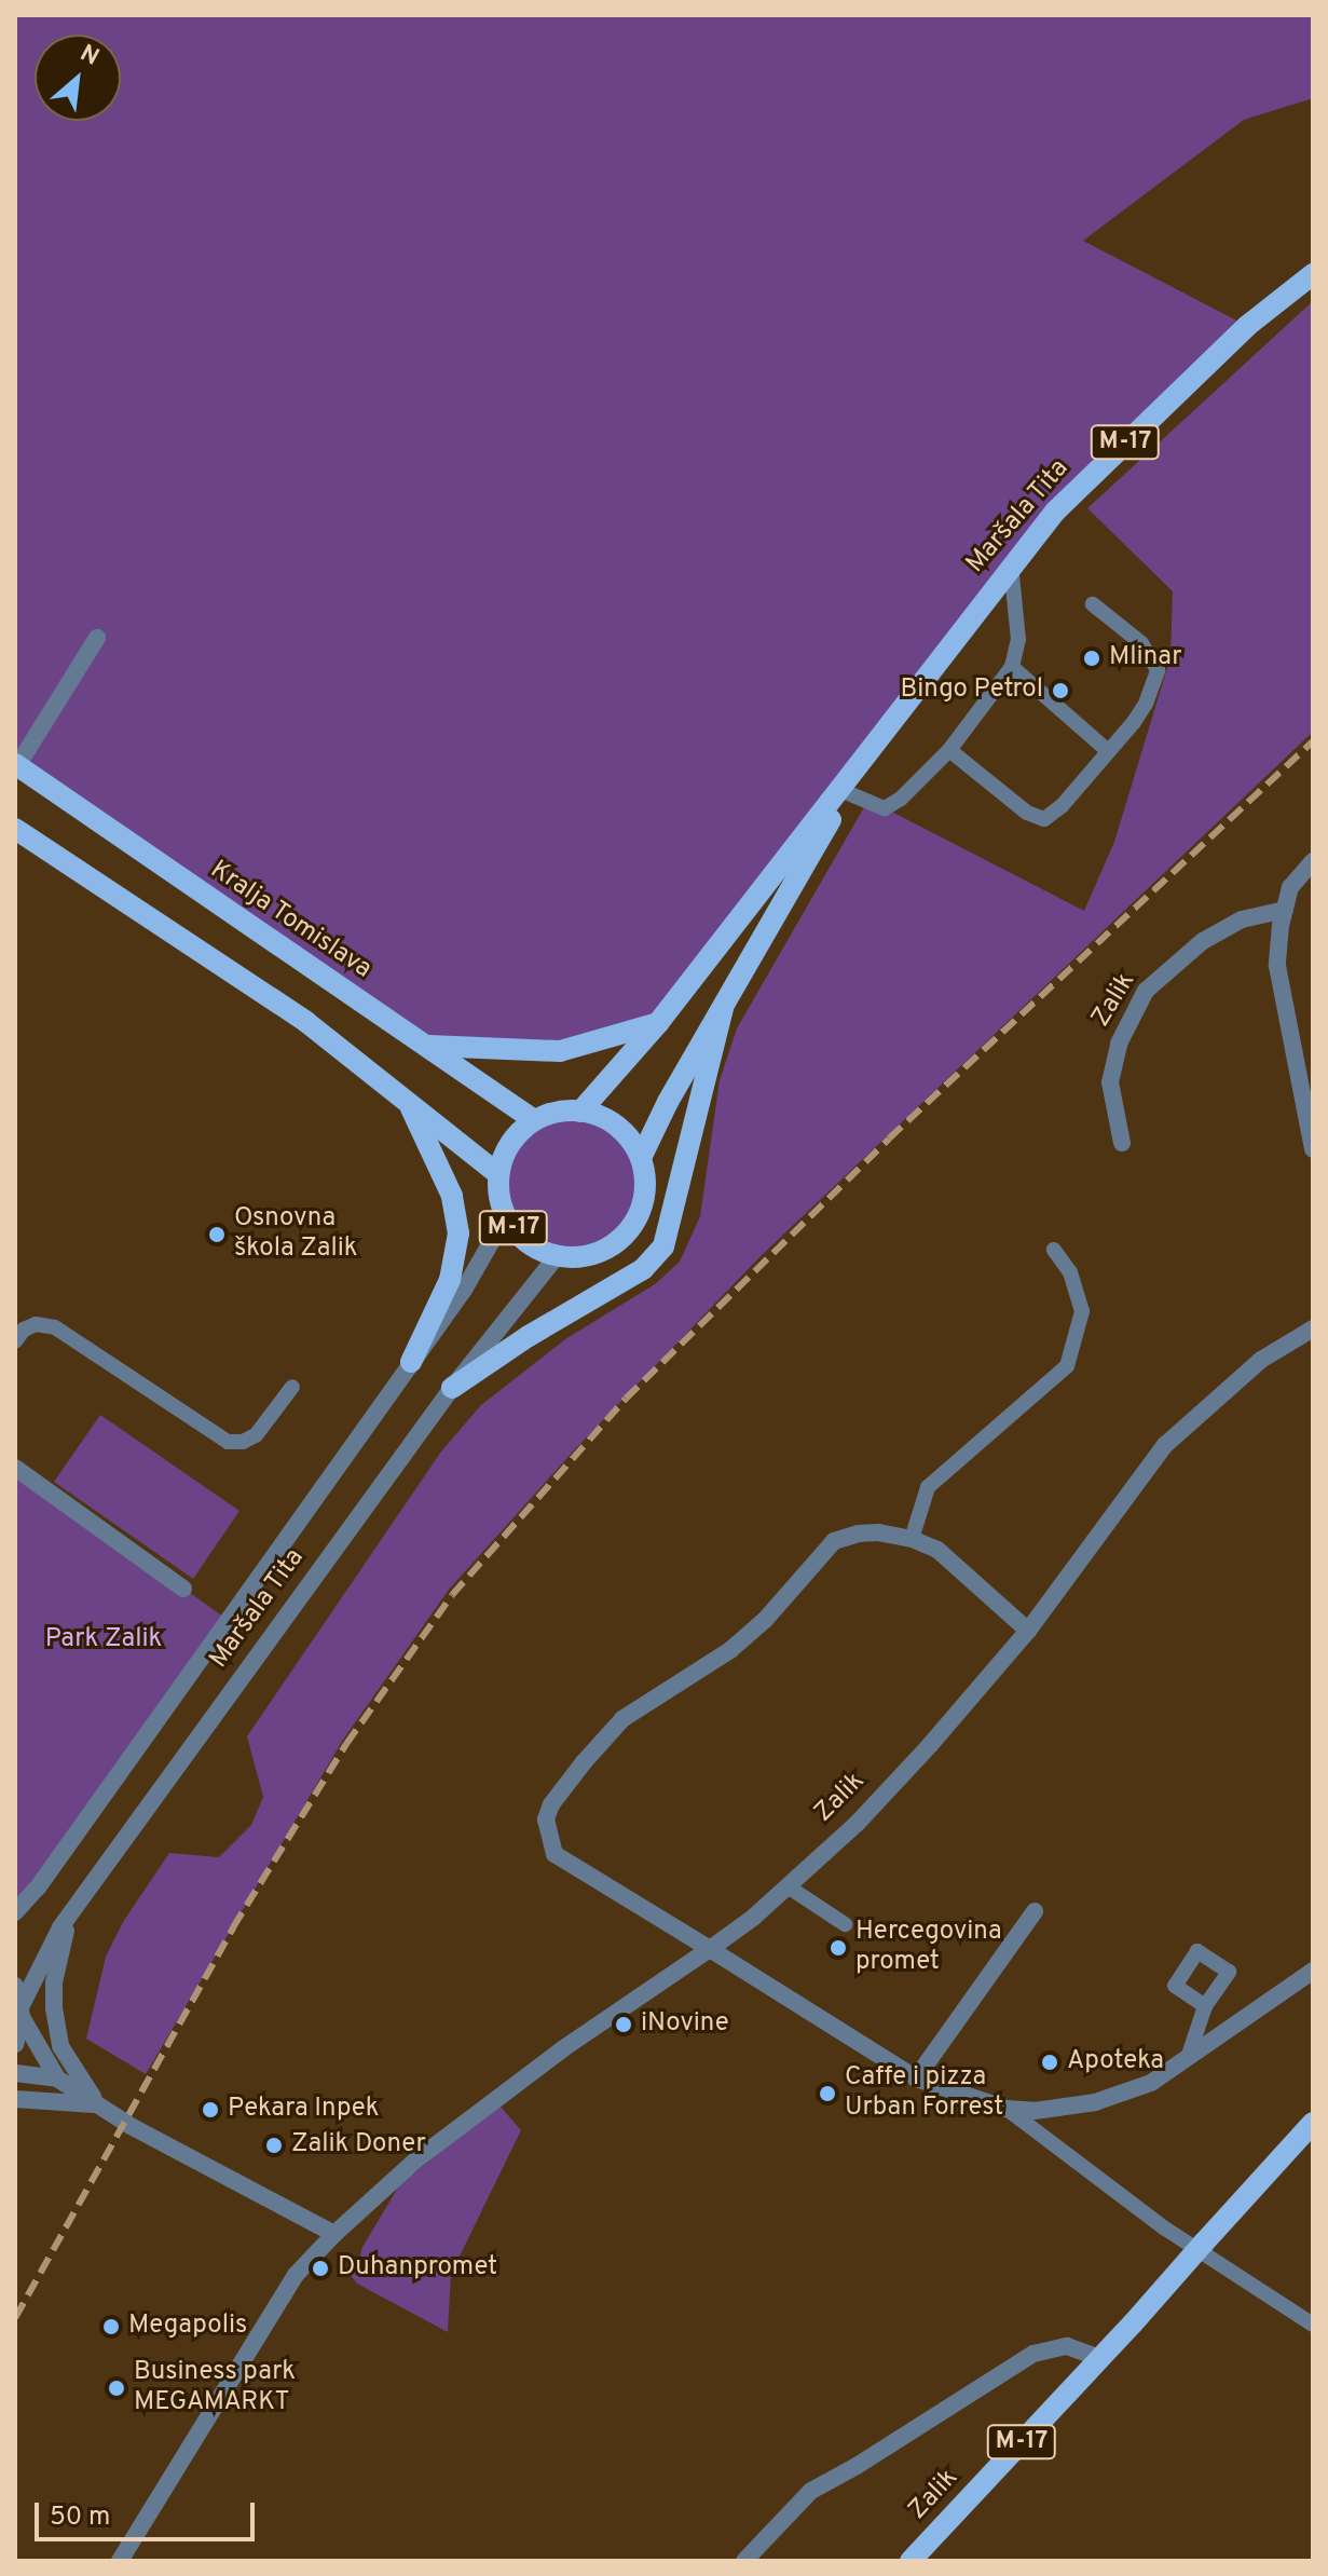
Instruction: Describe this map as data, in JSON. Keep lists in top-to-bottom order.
{
  "streets": {
    "main road": [
      "M-17",
      "Maršala Tita",
      "Kralja Tomislava",
      "Zalik"
    ]
  },
  "crossings": [
    ["M-17", "Maršala Tita"],
    ["M-17", "Kralja Tomislava"],
    ["Maršala Tita", "Kralja Tomislava"]
  ],
  "parks": ["Park Zalik"],
  "places": [
    "Mlinar",
    "Bingo Petrol",
    "Osnovna škola Zalik",
    "Hercegovina promet",
    "iNovine",
    "Apoteka",
    "Caffe i pizza Urban Forrest",
    "Pekara Inpek",
    "Zalik Doner",
    "Duhanpromet",
    "Megapolis",
    "Business park MEGAMARKT"
  ],
  "scale_bar": "50 m",
  "north": "top right"
}
